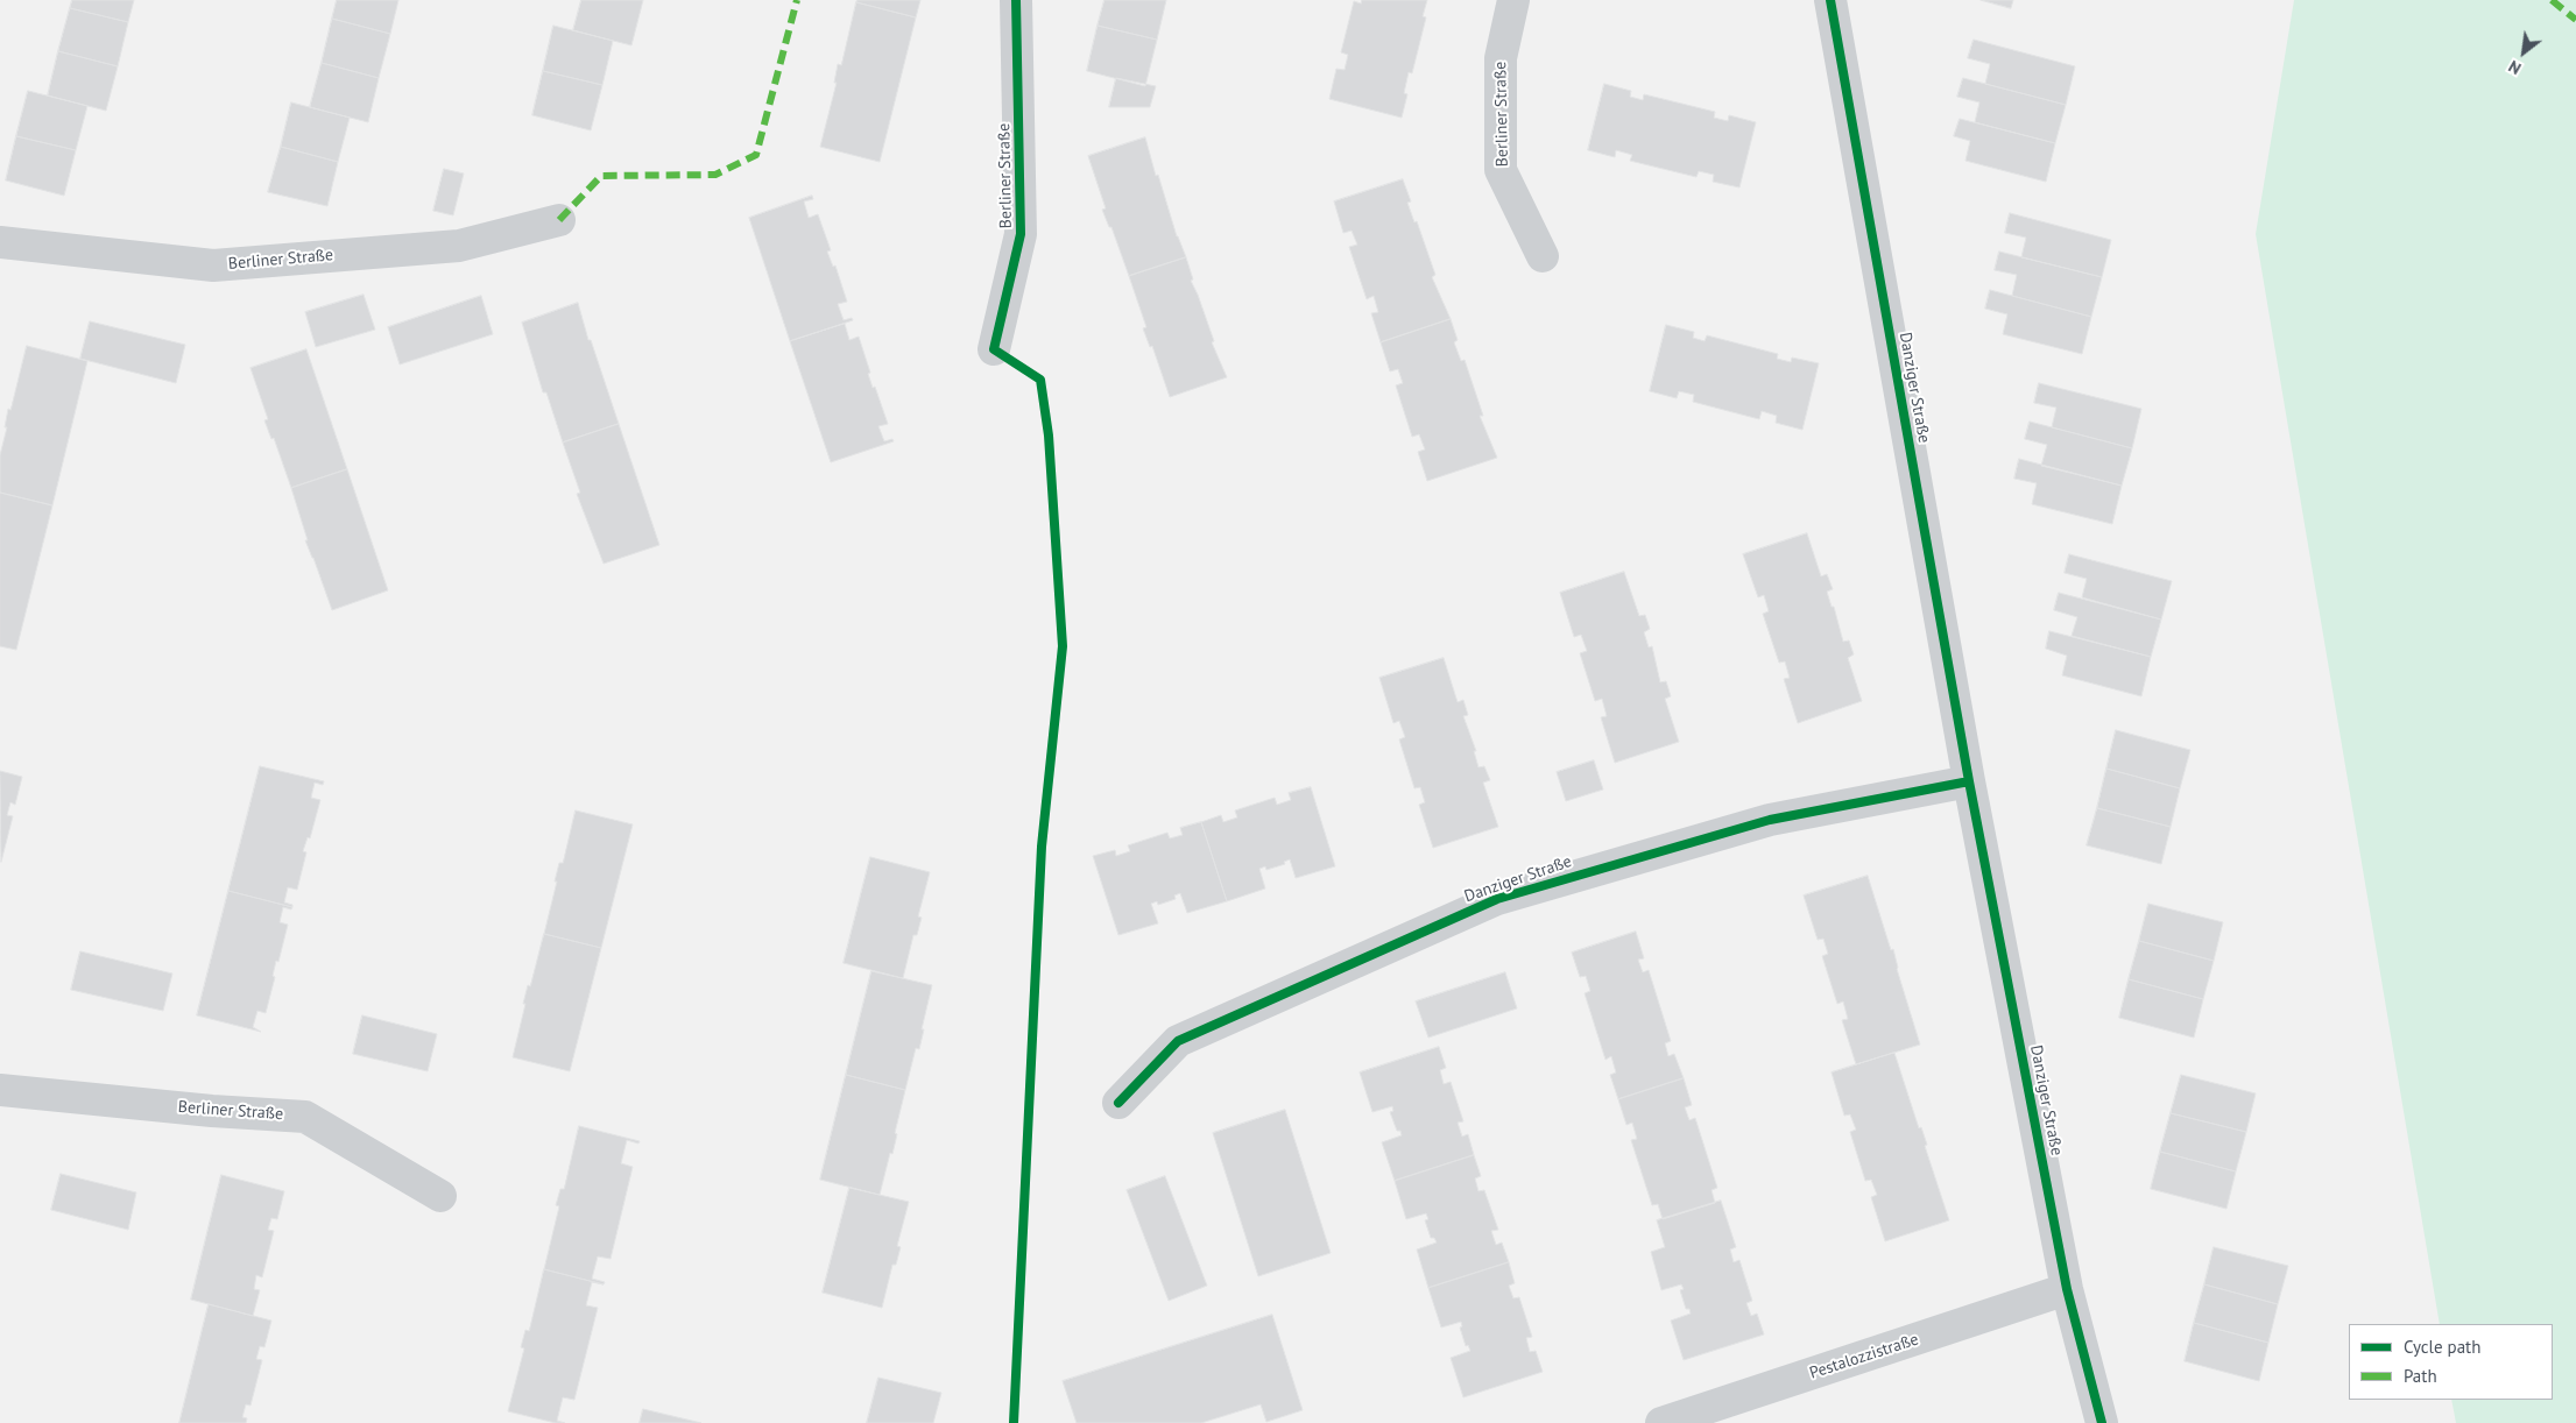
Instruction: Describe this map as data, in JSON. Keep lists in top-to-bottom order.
{
  "streets": {
    "street": ["Berliner Straße", "Danziger Straße", "Pestalozzistraße"]
  },
  "crossings": [
    ["Danziger Straße", "Pestalozzistraße"]
  ],
  "legend": ["Cycle path", "Path"],
  "north": "bottom left"
}
